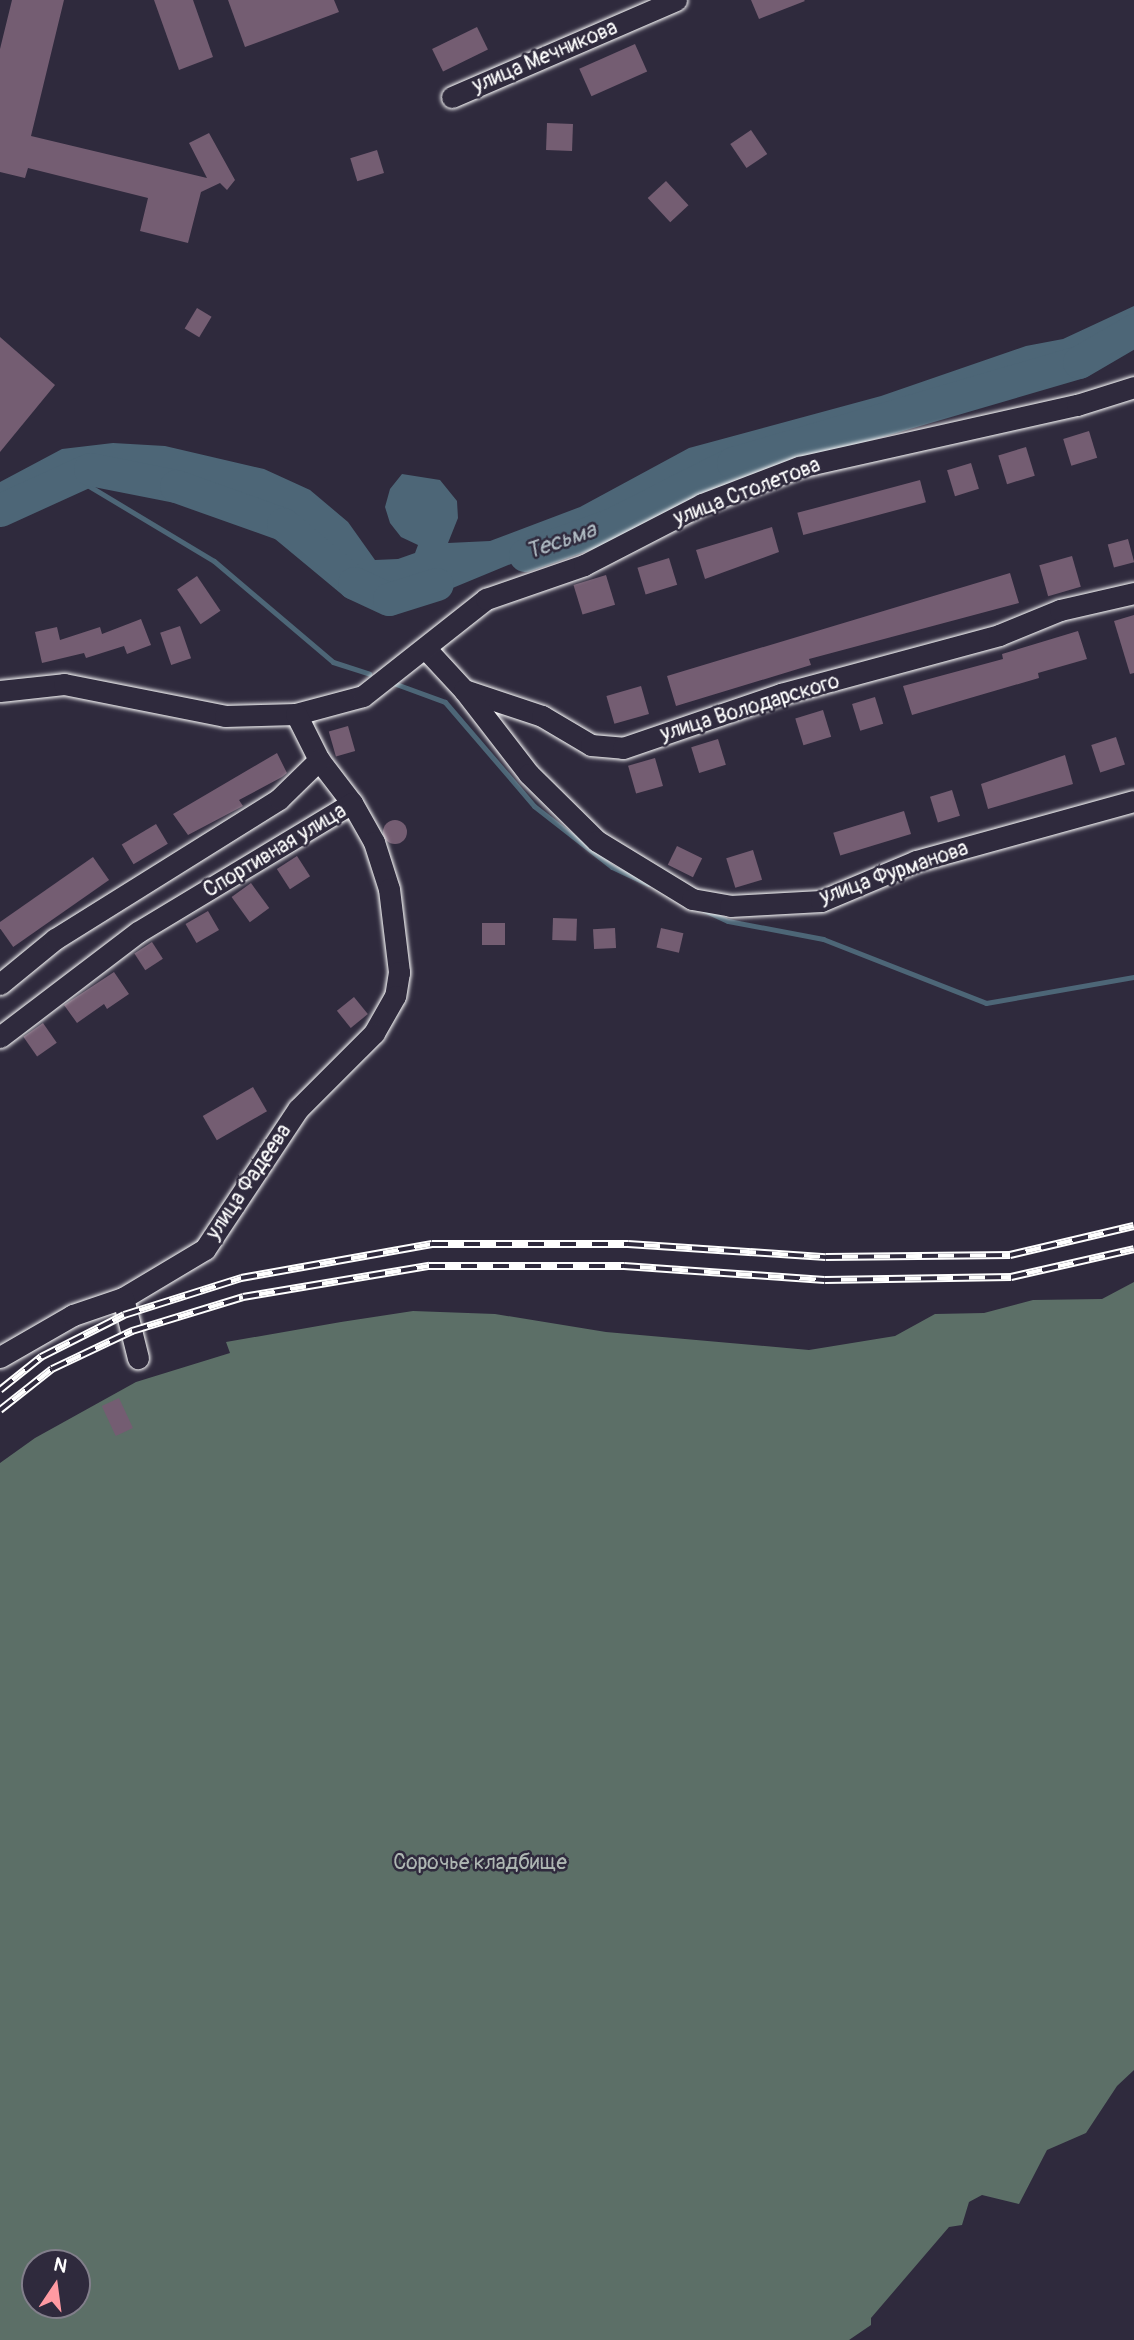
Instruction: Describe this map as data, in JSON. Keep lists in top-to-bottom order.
{
  "streets": {
    "street": [
      "улица Мечникова",
      "улица Столетова",
      "улица Володарского",
      "Спортивная улица",
      "улица Фурманова",
      "улица Фадеева"
    ]
  },
  "crossings": [
    ["улица Столетова", "улица Володарского"],
    ["улица Володарского", "улица Фурманова"],
    ["Спортивная улица", "улица Фадеева"]
  ],
  "water": ["Тесьма"],
  "parks": ["Сорочье кладбище"],
  "north": "top"
}
